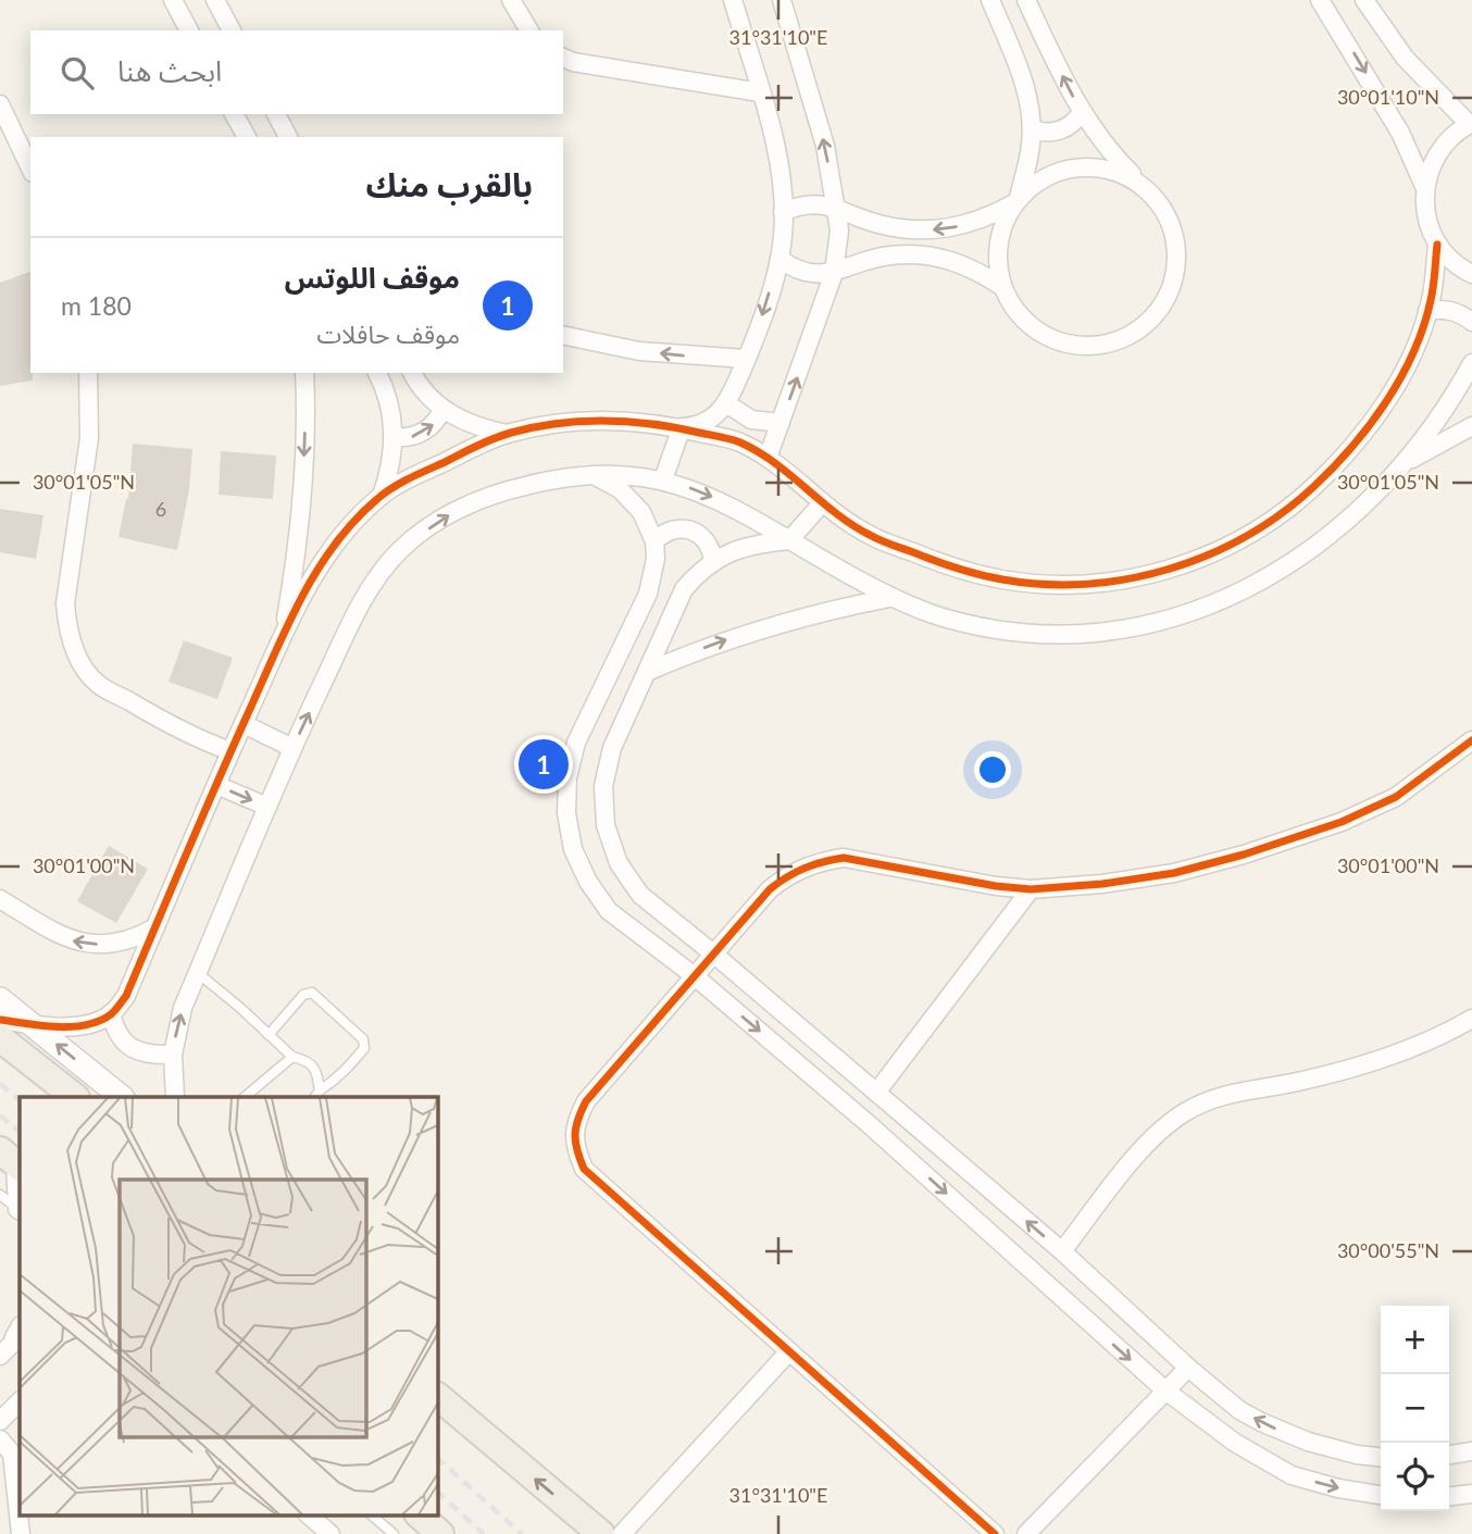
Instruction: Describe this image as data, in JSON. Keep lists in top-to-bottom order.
{
  "house_numbers": ["6"],
  "page": {
    "search": "ابحث هنا",
    "heading": "بالقرب منك",
    "list": [
      {
        "mark": "1",
        "name": "موقف اللوتس",
        "note": "موقف حافلات",
        "value": "180 m"
      }
    ],
    "pins": "1",
    "map_buttons": ["+", "−"]
  },
  "coordinates": [
    "31°31'10\"E",
    "30°01'10\"N",
    "30°01'05\"N",
    "30°01'00\"N",
    "30°00'55\"N"
  ]
}
